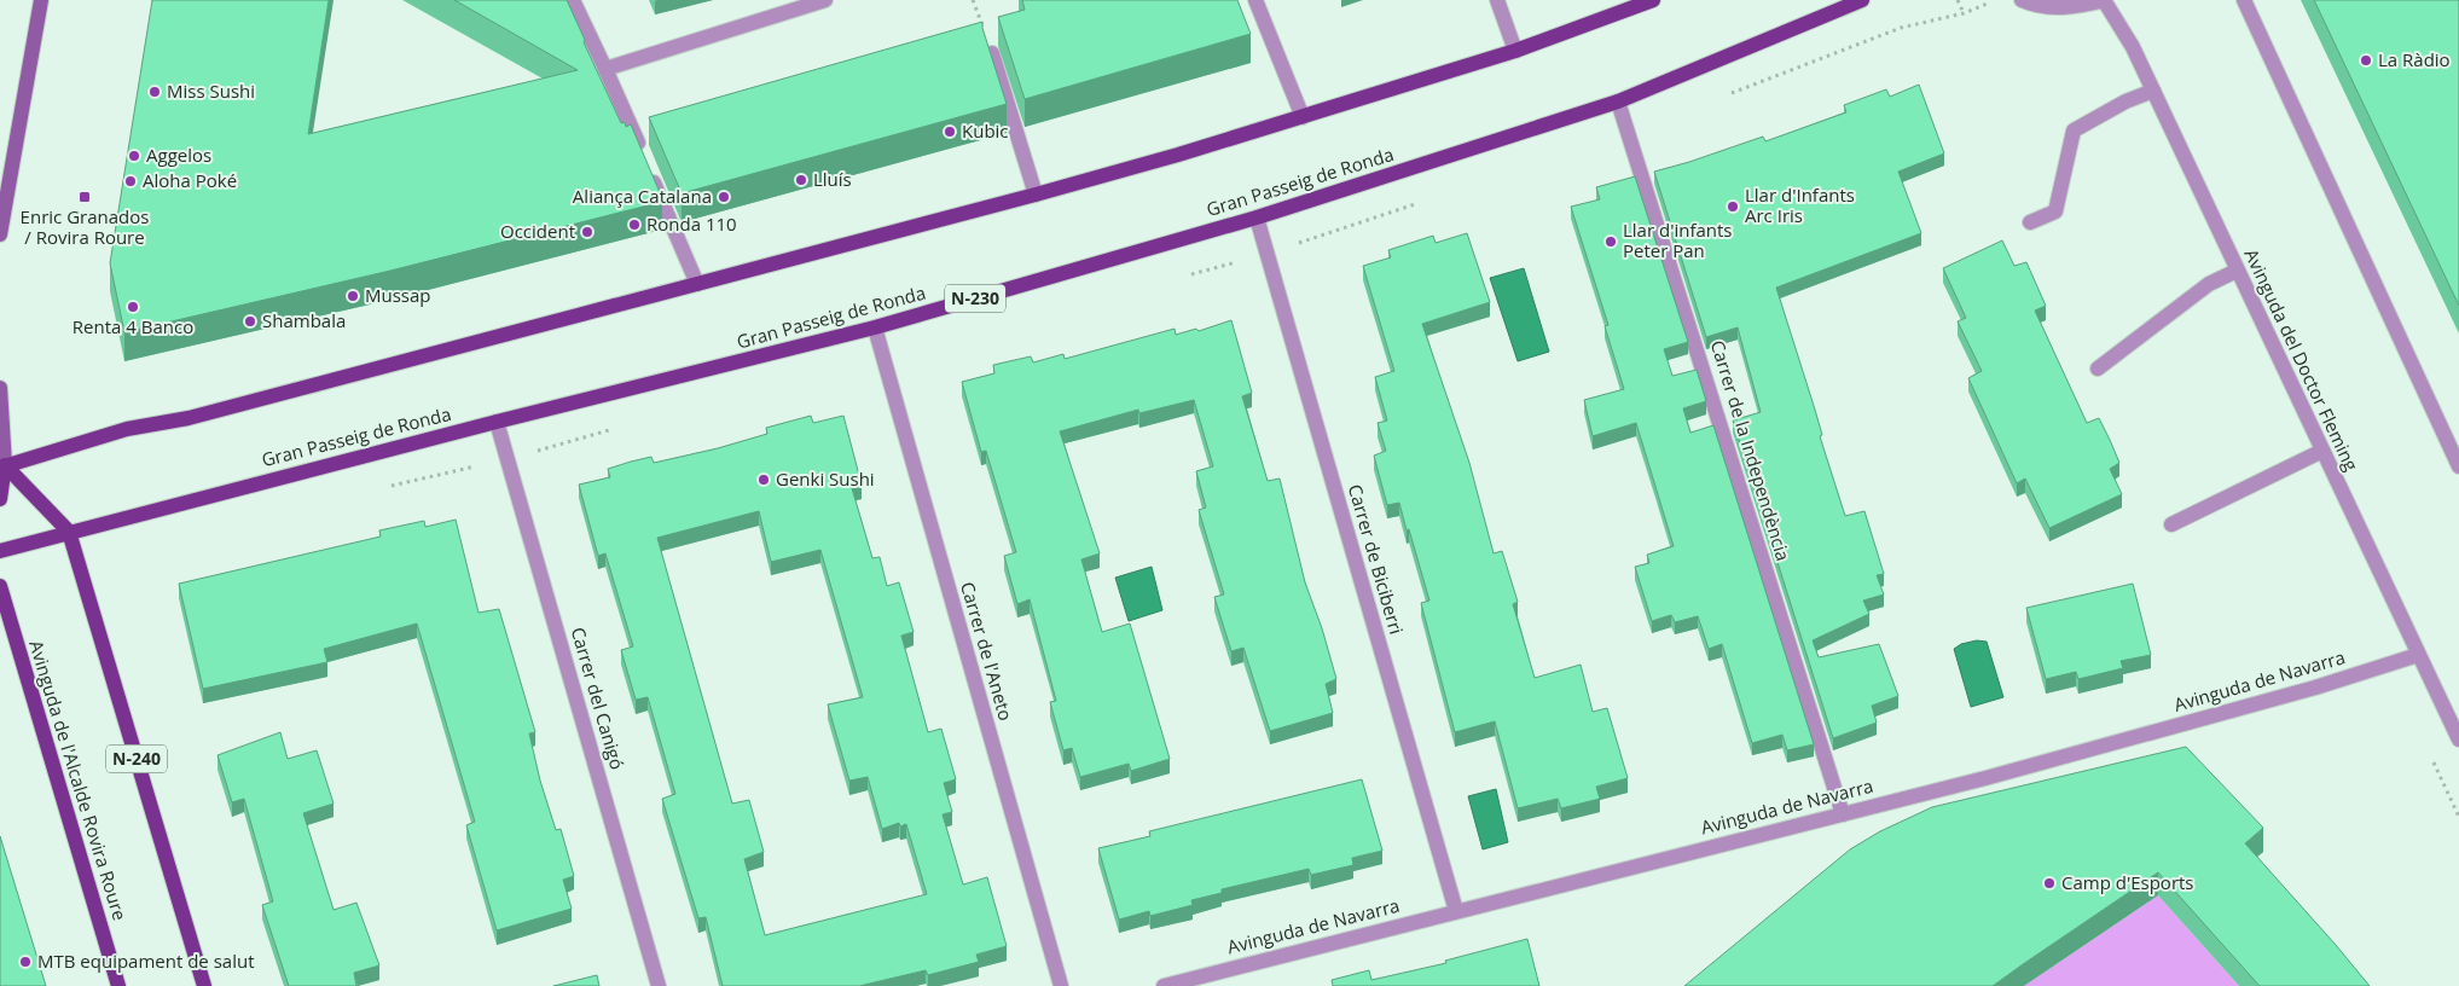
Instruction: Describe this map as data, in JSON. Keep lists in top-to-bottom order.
{
  "streets": {
    "main road": [
      "Gran Passeig de Ronda",
      "N-230",
      "N-240",
      "Avinguda de l'Alcalde Rovira Roure"
    ],
    "street": [
      "Avinguda del Doctor Fleming",
      "Carrer de la Independència",
      "Carrer de Biciberri",
      "Carrer de l'Aneto",
      "Avinguda de Navarra",
      "Carrer del Canigó"
    ]
  },
  "crossings": [
    ["Gran Passeig de Ronda", "Carrer de la Independència"],
    ["Gran Passeig de Ronda", "Carrer de Biciberri"],
    ["Gran Passeig de Ronda", "Carrer de l'Aneto"],
    ["Gran Passeig de Ronda", "Carrer del Canigó"],
    ["Gran Passeig de Ronda", "N-240"],
    ["Avinguda del Doctor Fleming", "Avinguda de Navarra"],
    ["Carrer de la Independència", "Avinguda de Navarra"],
    ["Carrer de Biciberri", "Avinguda de Navarra"]
  ],
  "places": {
    "other": [
      "La Ràdio",
      "Miss Sushi",
      "Kubic",
      "Aggelos",
      "Lluís",
      "Aloha Poké",
      "Aliança Catalana",
      "Llar d'Infants Arc Iris",
      "Ronda 110",
      "Occident",
      "Llar d'infants Peter Pan",
      "Mussap",
      "Renta 4 Banco",
      "Shambala",
      "Genki Sushi",
      "Camp d'Esports",
      "MTB equipament de salut"
    ],
    "transit": ["Enric Granados / Rovira Roure"]
  }
}
